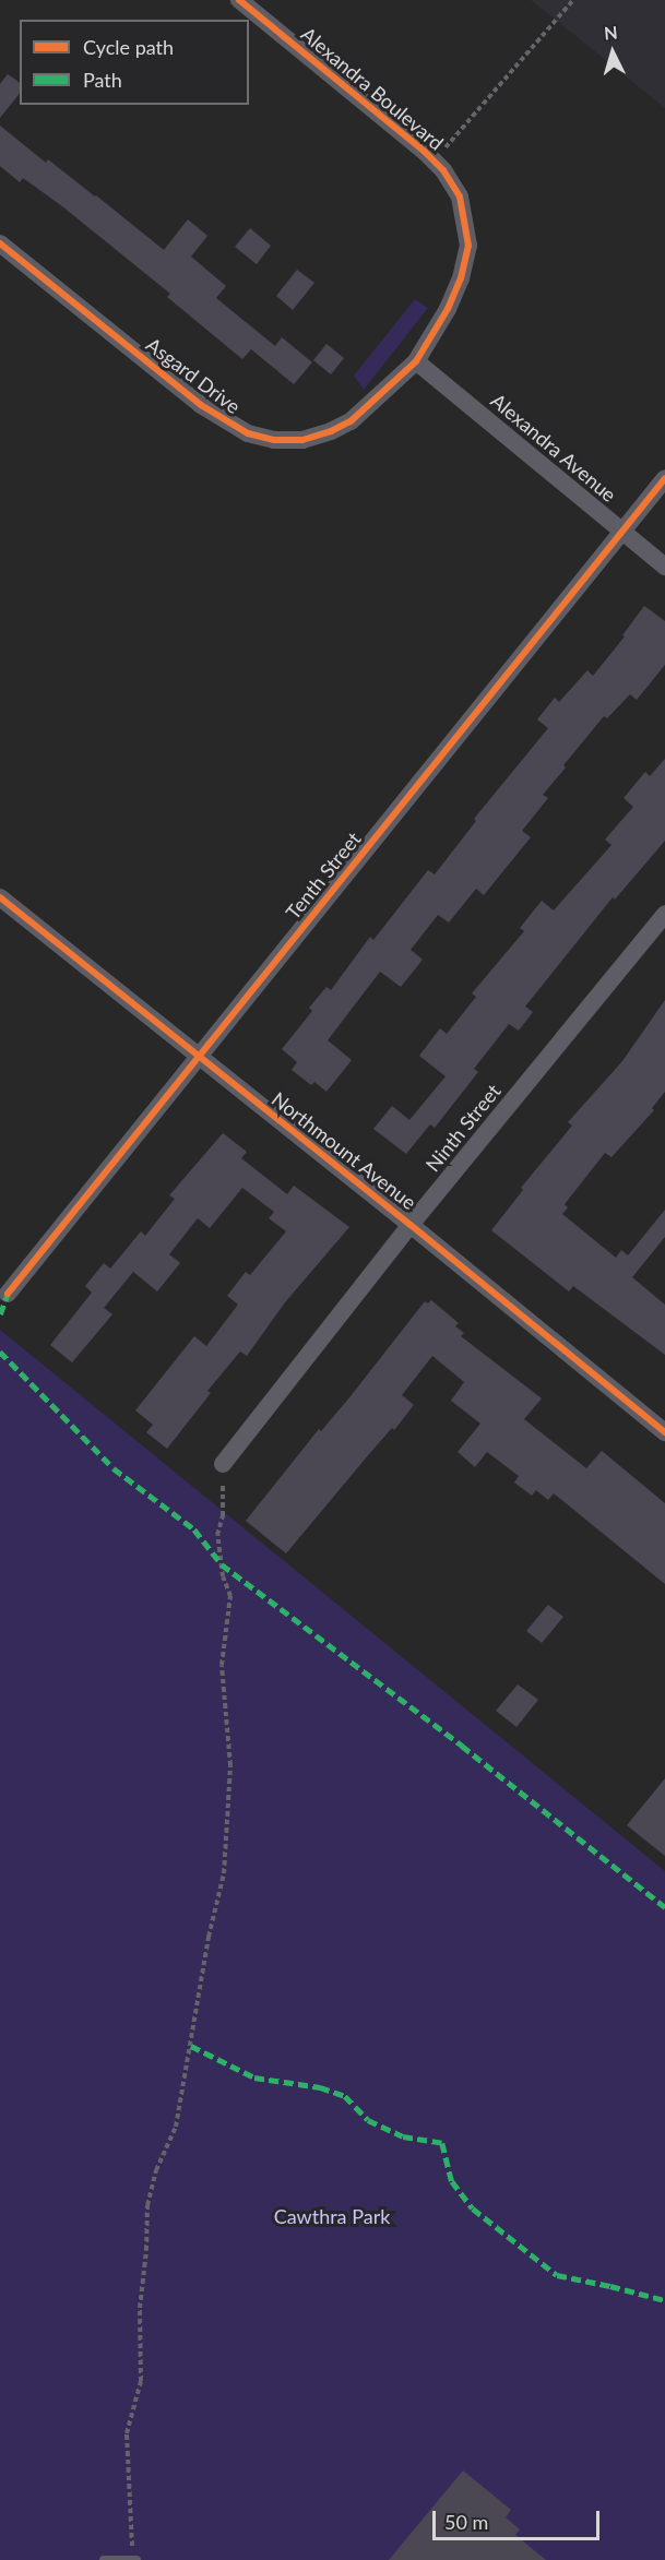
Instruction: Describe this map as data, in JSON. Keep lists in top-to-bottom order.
{
  "streets": {
    "street": [
      "Alexandra Boulevard",
      "Asgard Drive",
      "Alexandra Avenue",
      "Tenth Street",
      "Ninth Street",
      "Northmount Avenue"
    ]
  },
  "crossings": [
    ["Alexandra Boulevard", "Asgard Drive"],
    ["Alexandra Boulevard", "Alexandra Avenue"],
    ["Asgard Drive", "Alexandra Avenue"],
    ["Alexandra Avenue", "Tenth Street"],
    ["Tenth Street", "Northmount Avenue"],
    ["Ninth Street", "Northmount Avenue"]
  ],
  "parks": ["Cawthra Park"],
  "legend": ["Cycle path", "Path"],
  "scale_bar": "50 m",
  "north": "top"
}
